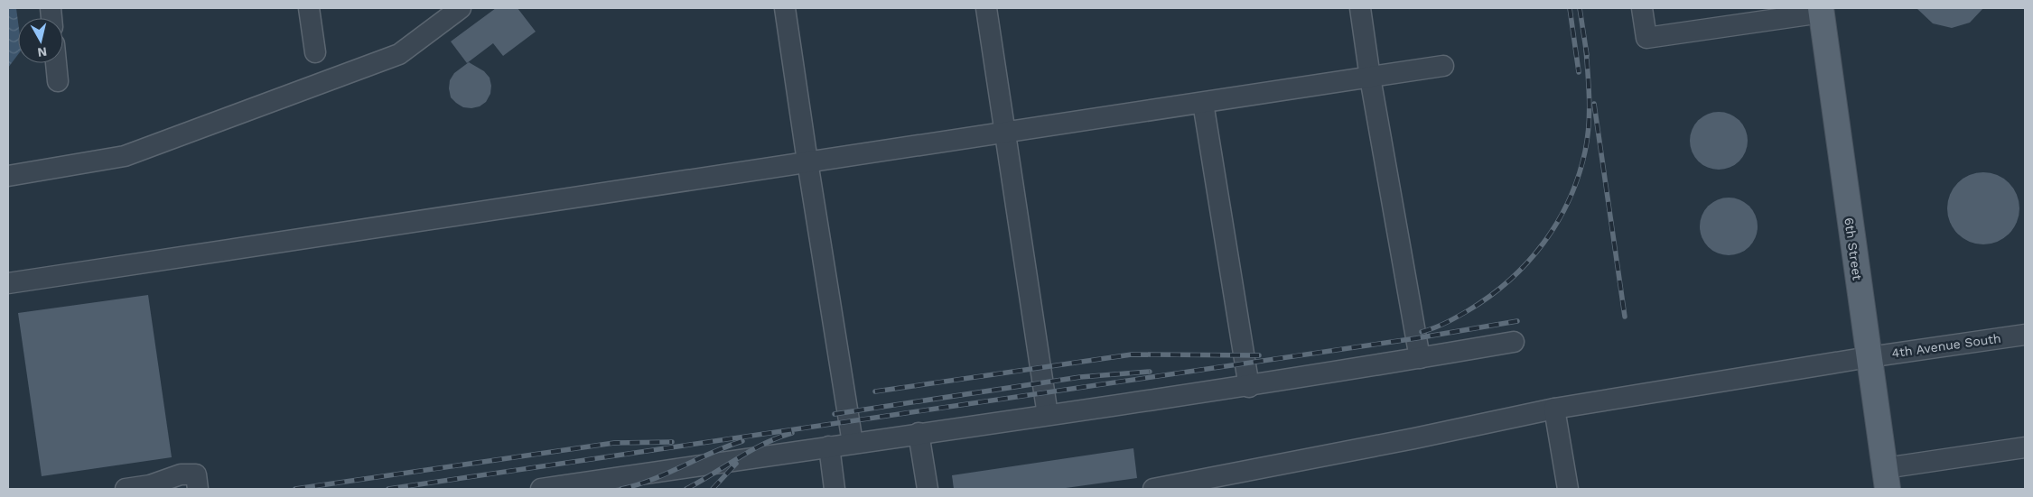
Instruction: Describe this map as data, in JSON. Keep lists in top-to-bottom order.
{
  "streets": {
    "main road": ["6th Street"],
    "street": ["4th Avenue South"]
  },
  "crossings": [
    ["6th Street", "4th Avenue South"]
  ],
  "north": "bottom"
}
